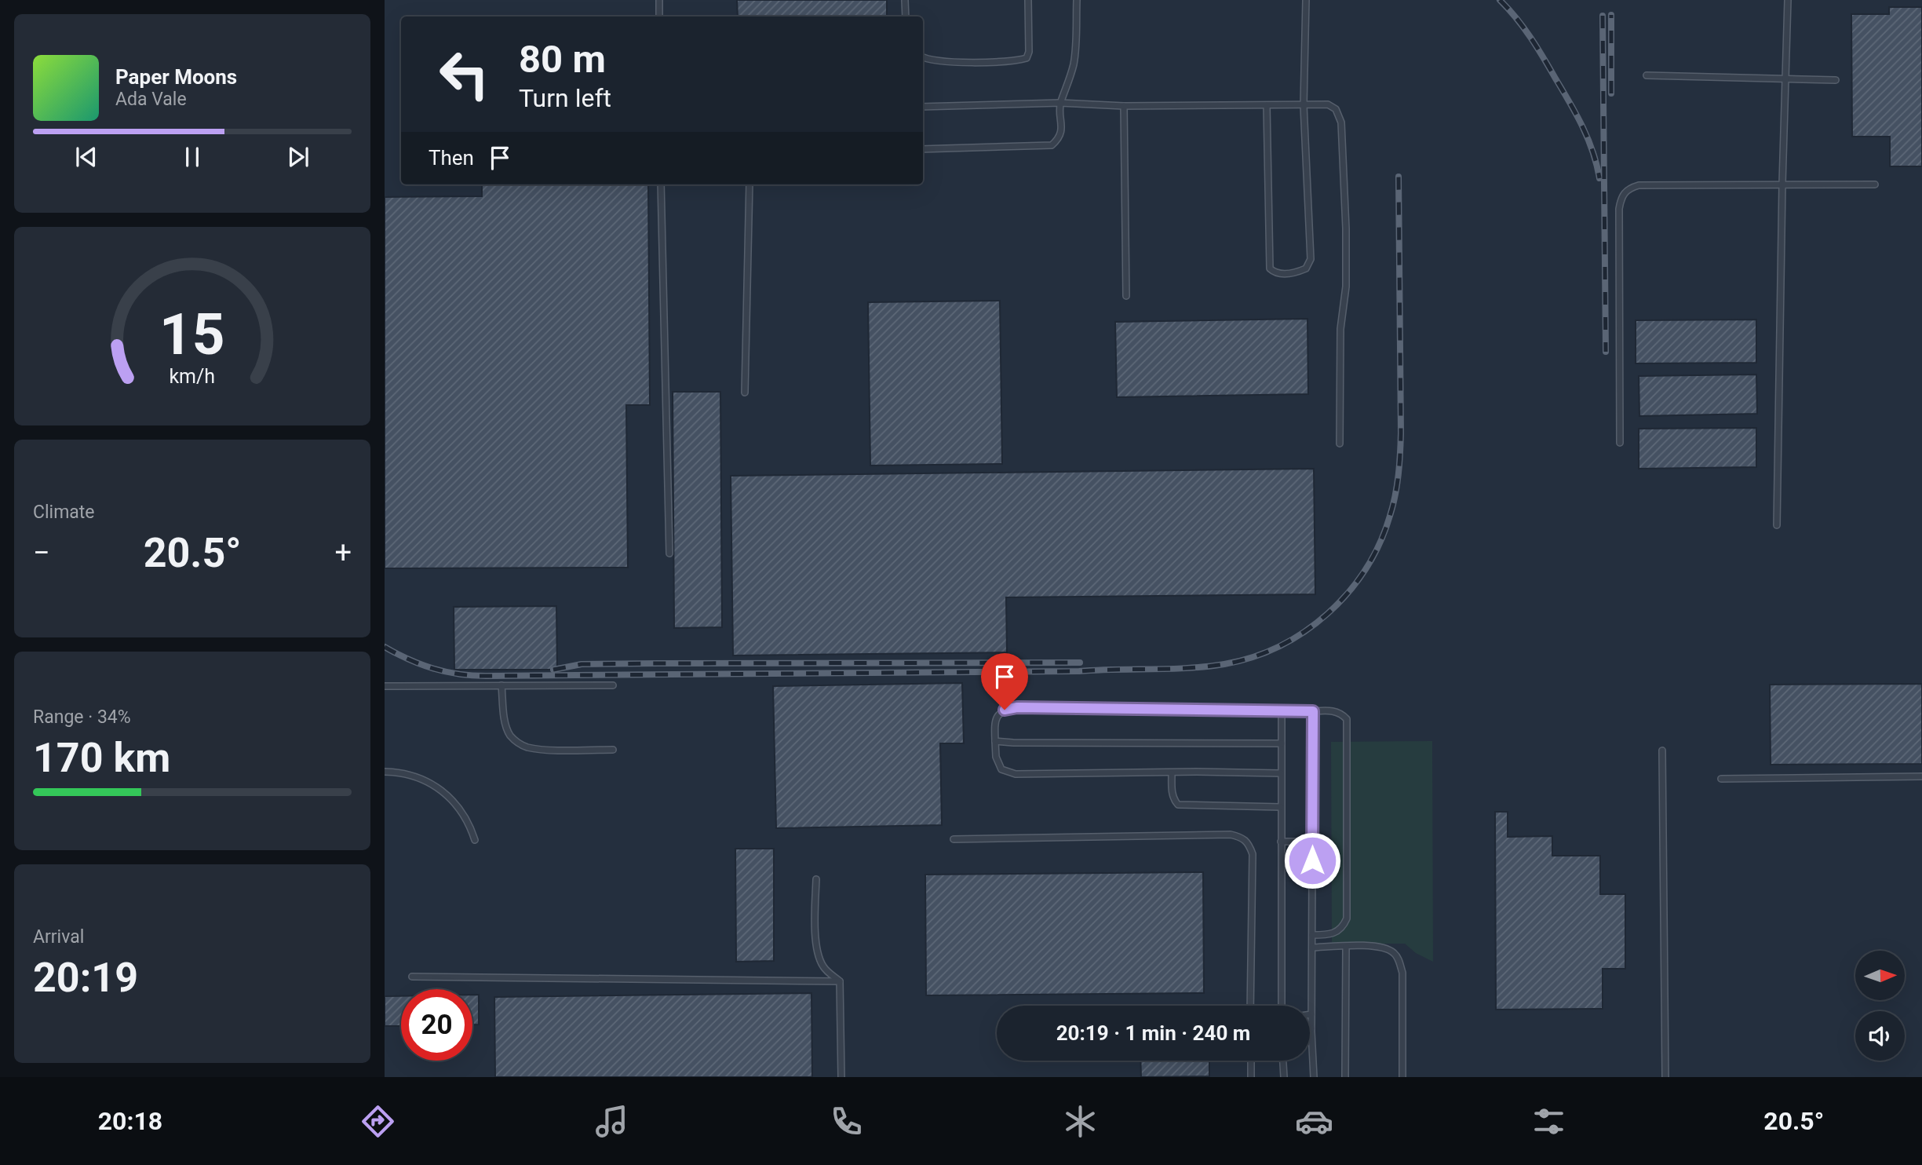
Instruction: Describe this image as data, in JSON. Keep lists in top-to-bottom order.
{
  "north": "right",
  "page": {
    "turn": ["80 m", "Turn left"],
    "song": ["Paper Moons", "Ada Vale"],
    "then": "Then",
    "tile": [
      "Climate",
      ["Range · 34%", "170 km"],
      ["Arrival", "20:19"]
    ],
    "heat": ["−", "20.5°", "+"],
    "limit": "20",
    "trip": "20:19 · 1 min · 240 m",
    "tabs": ["20:18", "20.5°"],
    "gauge": ["15", "km/h"]
  }
}
